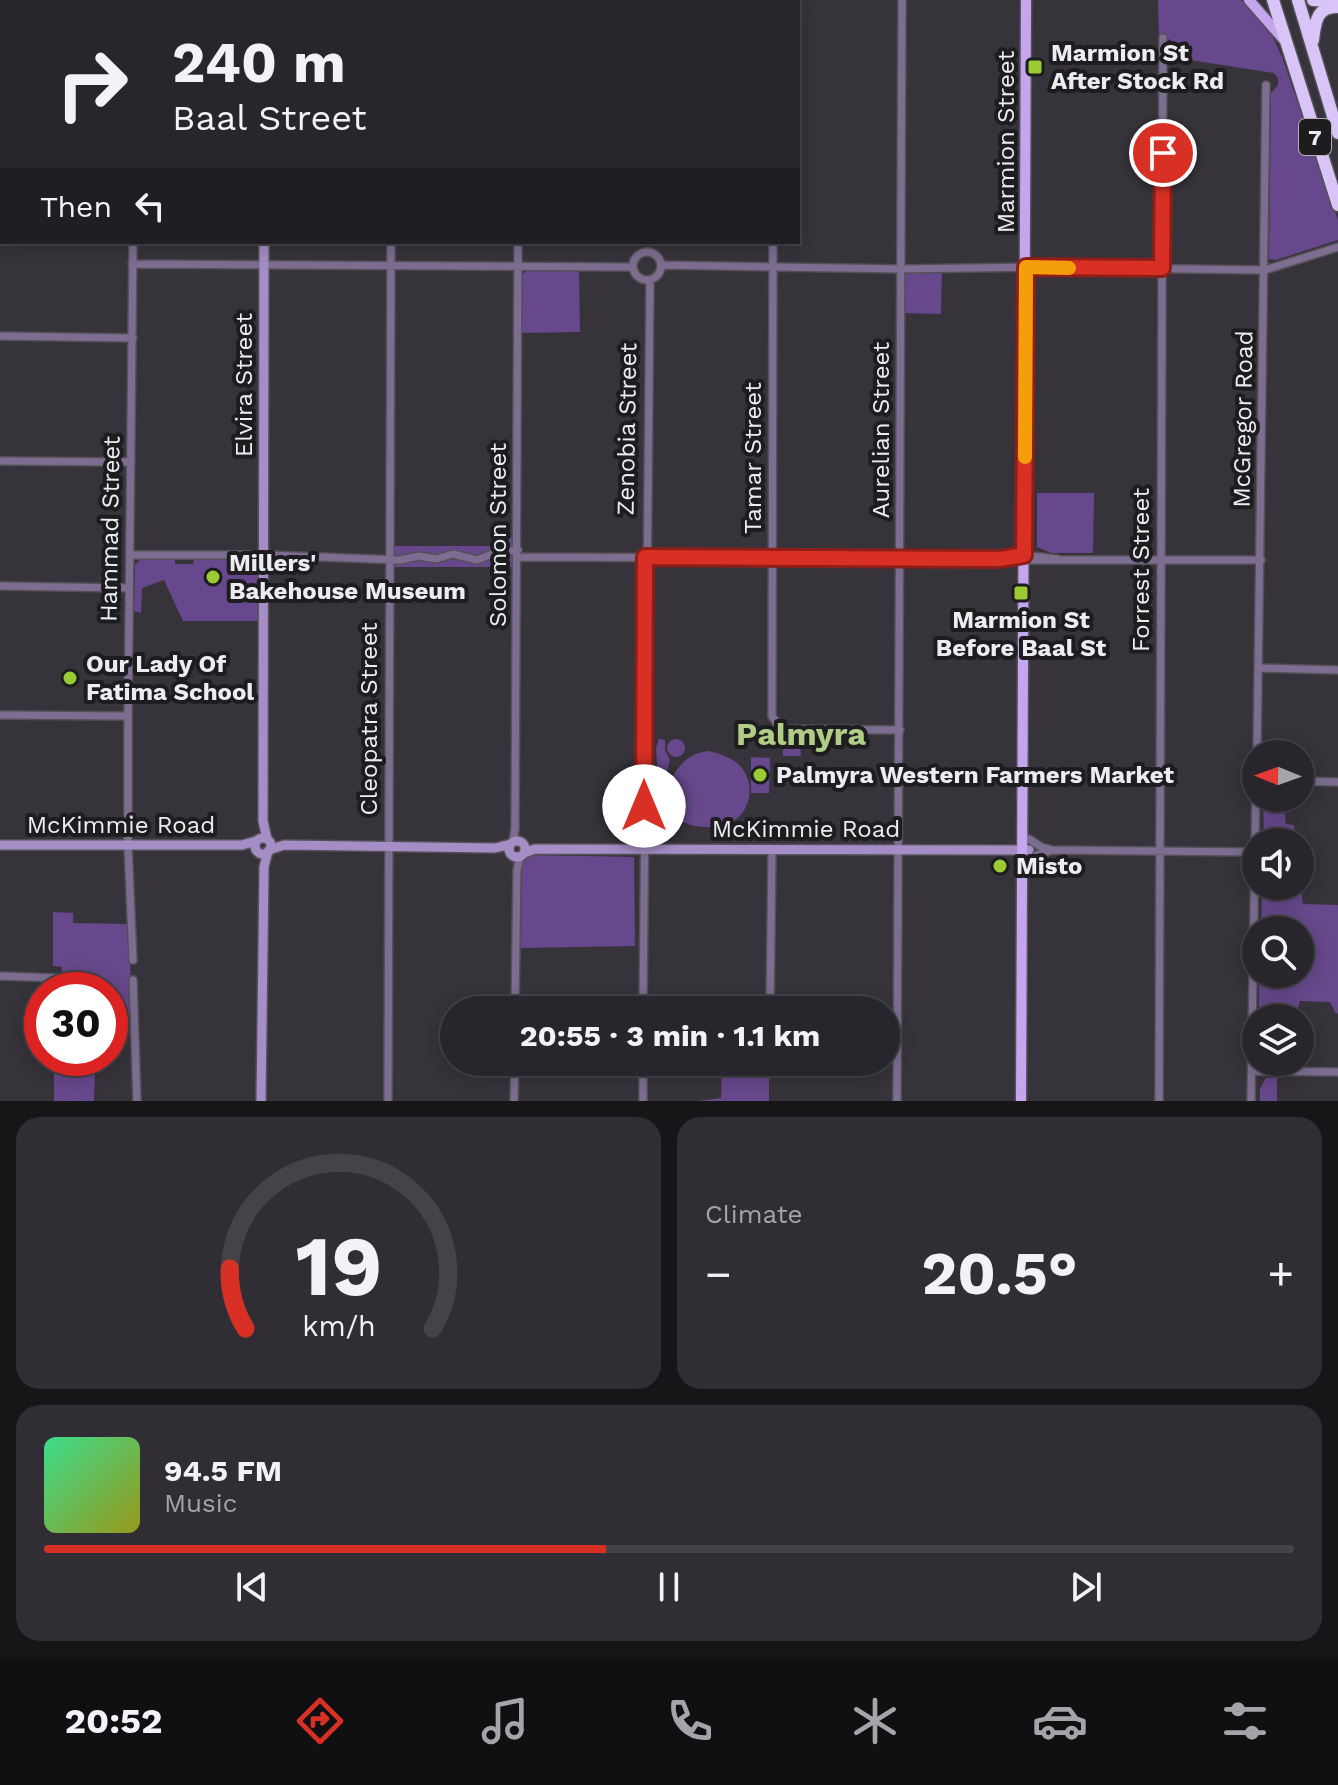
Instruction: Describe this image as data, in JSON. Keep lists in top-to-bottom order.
{
  "streets": {
    "highway": ["7"],
    "main road": ["Marmion Street", "Elvira Street", "McKimmie Road"],
    "street": [
      "McGregor Road",
      "Zenobia Street",
      "Aurelian Street",
      "Tamar Street",
      "Hammad Street",
      "Solomon Street",
      "Forrest Street",
      "Cleopatra Street"
    ]
  },
  "crossings": [
    ["Marmion Street", "McKimmie Road"],
    ["Elvira Street", "McKimmie Road"],
    ["Zenobia Street", "McKimmie Road"],
    ["Aurelian Street", "Tamar Street"],
    ["Aurelian Street", "McKimmie Road"],
    ["Hammad Street", "McKimmie Road"],
    ["Solomon Street", "McKimmie Road"],
    ["Forrest Street", "McKimmie Road"]
  ],
  "districts": ["Palmyra"],
  "places": {
    "transit": ["Marmion St After Stock Rd", "Marmion St Before Baal St"],
    "other": [
      "Millers' Bakehouse Museum",
      "Our Lady Of Fatima School",
      "Palmyra Western Farmers Market",
      "Misto"
    ]
  },
  "north": "left",
  "page": {
    "turn": ["240 m", "Baal Street"],
    "then": "Then",
    "limit": "30",
    "trip": "20:55 · 3 min · 1.1 km",
    "tile": "Climate",
    "heat": ["−", "20.5°", "+"],
    "song": ["94.5 FM", "Music"],
    "tabs": "20:52",
    "gauge": ["19", "km/h"]
  }
}
